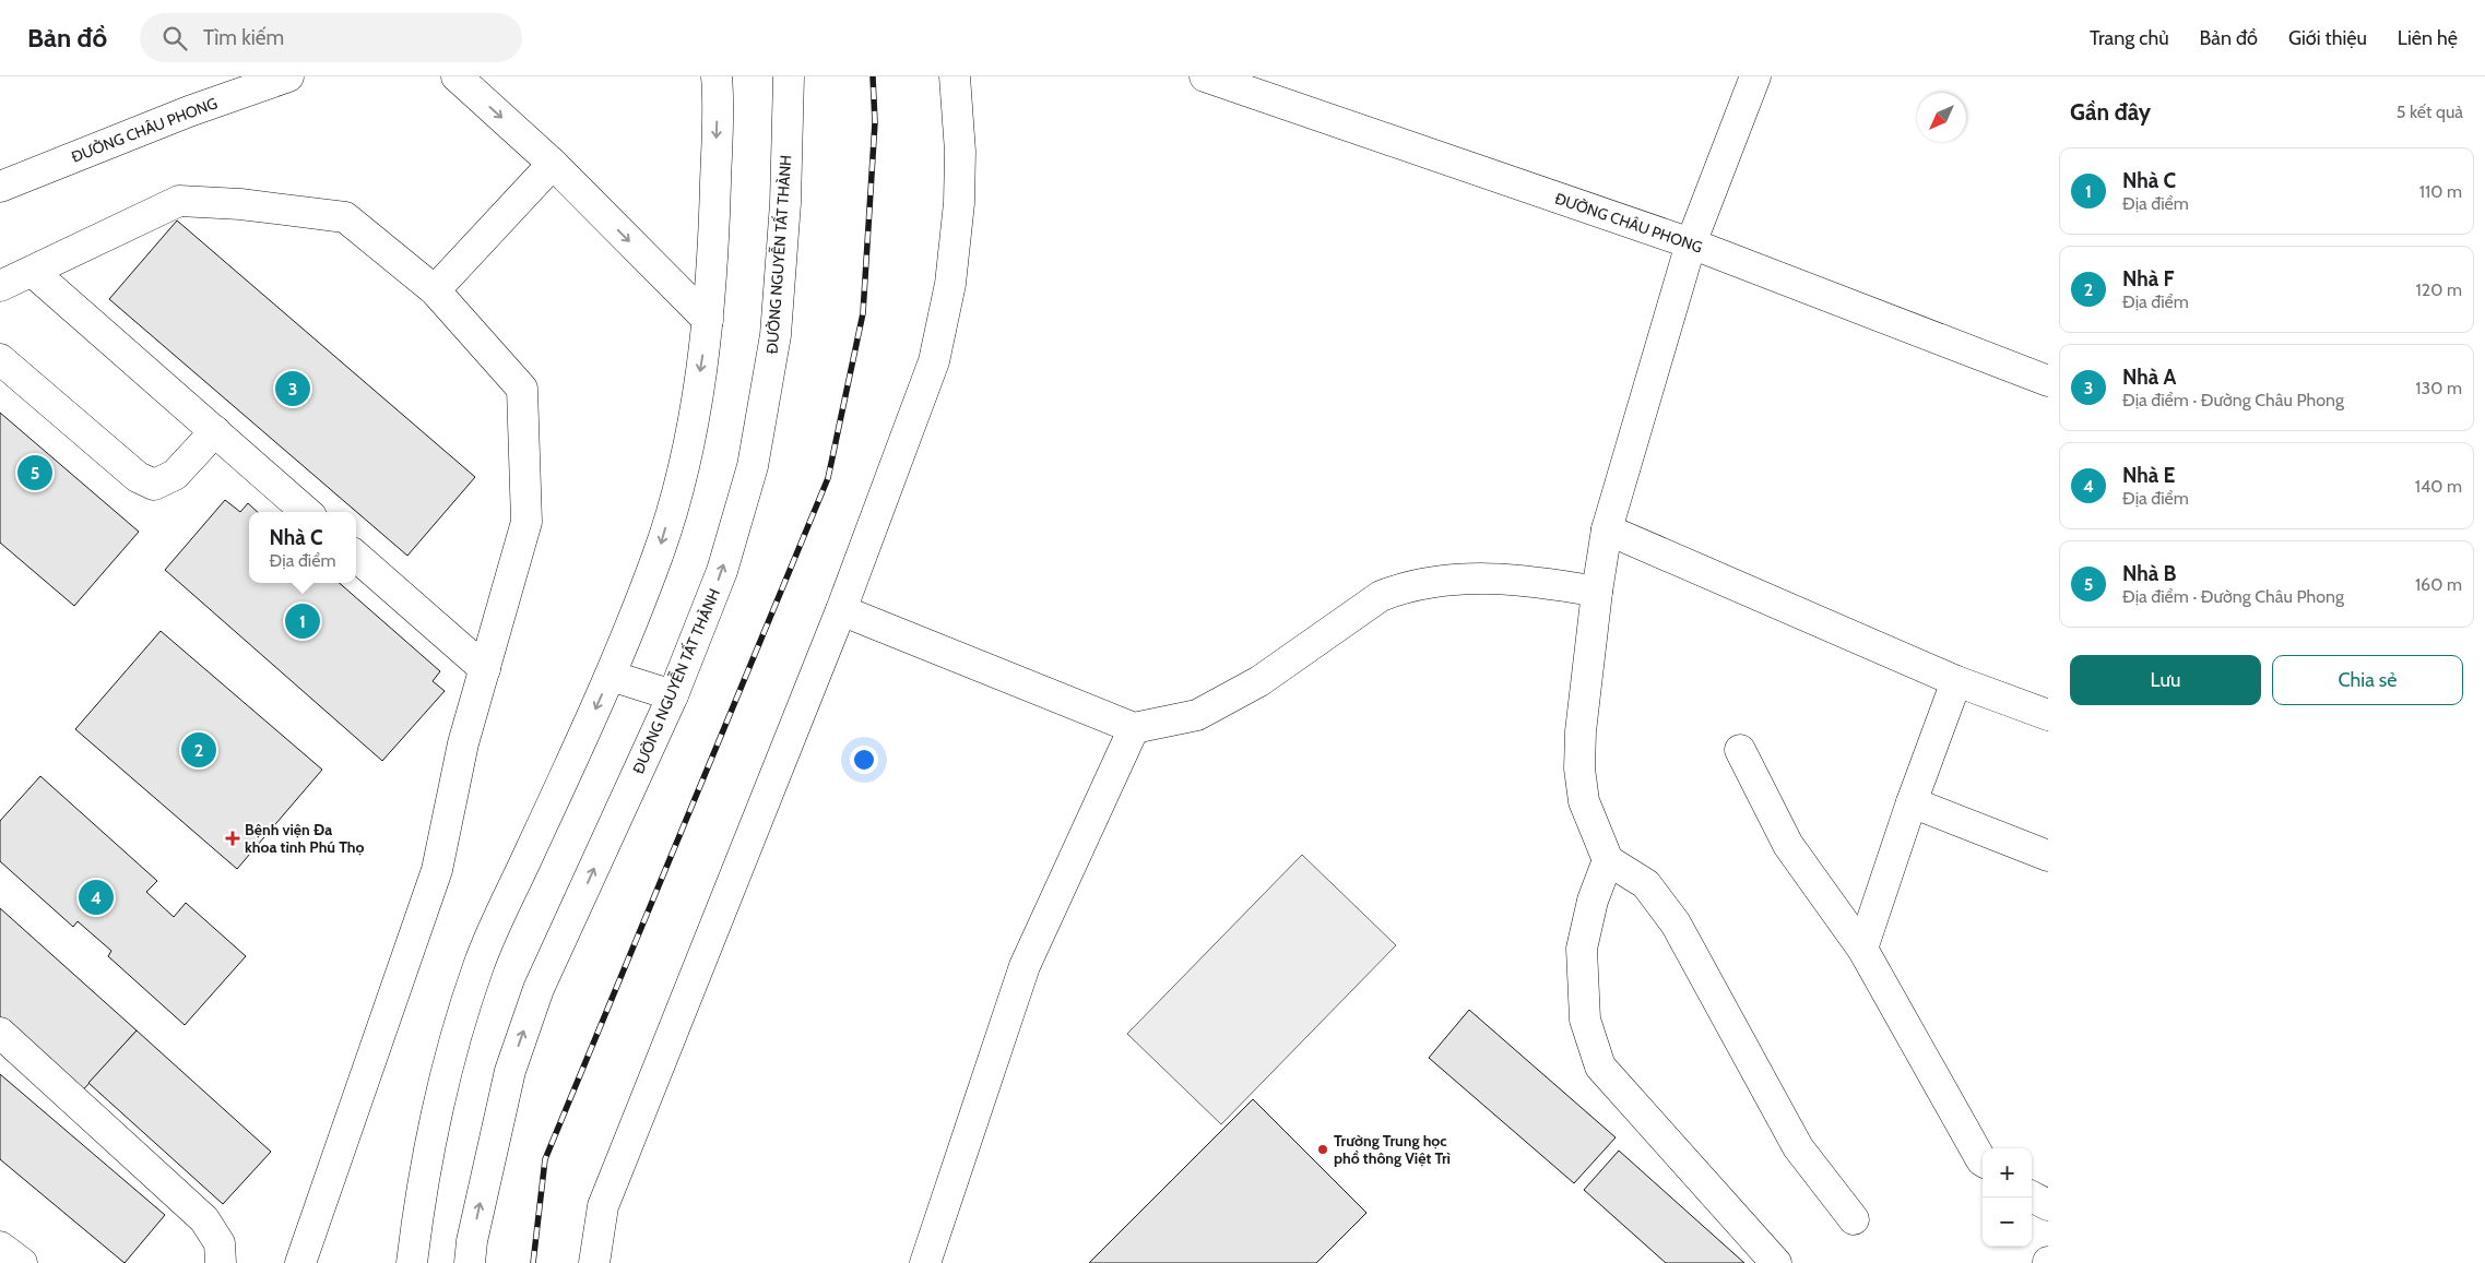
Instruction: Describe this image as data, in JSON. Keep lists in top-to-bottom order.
{
  "streets": {
    "street": ["ĐƯỜNG CHÂU PHONG", "ĐƯỜNG NGUYỄN TẤT THÀNH"]
  },
  "places": {
    "health": ["Bệnh viện Đa khoa tỉnh Phú Thọ"],
    "other": ["Trường Trung học phổ thông Việt Trì"]
  },
  "north": "bottom left",
  "page": {
    "header": "Bản đồ",
    "search": "Tìm kiếm",
    "nav": [
      "Trang chủ",
      "Bản đồ",
      "Giới thiệu",
      "Liên hệ"
    ],
    "heading": ["Gần đây", "5 kết quả"],
    "list": [
      {
        "mark": "1",
        "name": "Nhà C",
        "note": "Địa điểm",
        "value": "110 m"
      },
      {
        "mark": "2",
        "name": "Nhà F",
        "note": "Địa điểm",
        "value": "120 m"
      },
      {
        "mark": "3",
        "name": "Nhà A",
        "note": "Địa điểm · Đường Châu Phong",
        "value": "130 m"
      },
      {
        "mark": "4",
        "name": "Nhà E",
        "note": "Địa điểm",
        "value": "140 m"
      },
      {
        "mark": "5",
        "name": "Nhà B",
        "note": "Địa điểm · Đường Châu Phong",
        "value": "160 m"
      }
    ],
    "pins": [
      "3",
      "5",
      "1",
      "2",
      "4"
    ],
    "popup": ["Nhà C", "Địa điểm"],
    "buttons": ["Lưu", "Chia sẻ"],
    "map_buttons": ["+", "−"]
  }
}
